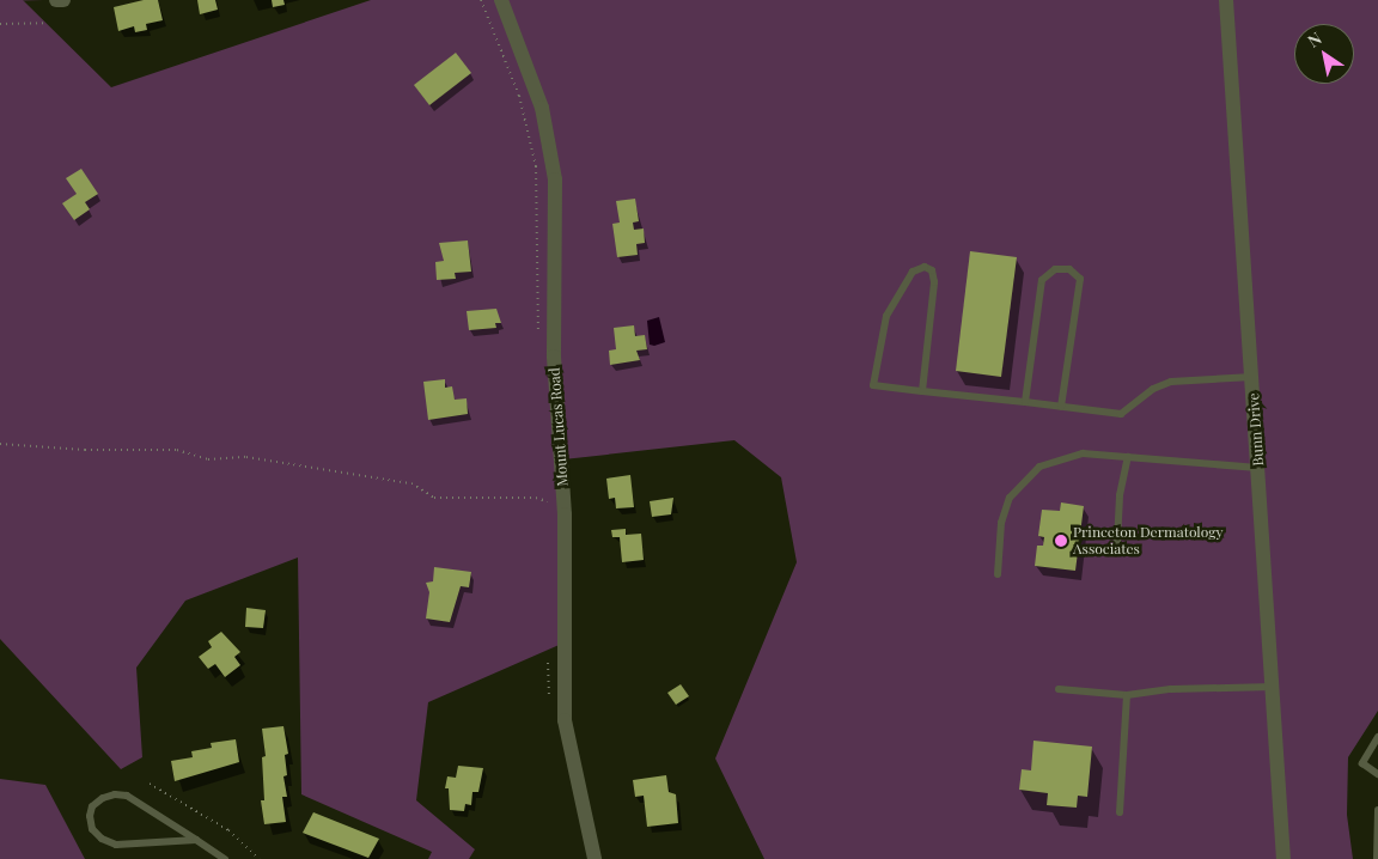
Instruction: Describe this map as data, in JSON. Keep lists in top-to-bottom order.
{
  "streets": {
    "street": ["Mount Lucas Road", "Bunn Drive"]
  },
  "places": ["Princeton Dermatology Associates"],
  "north": "top left"
}
